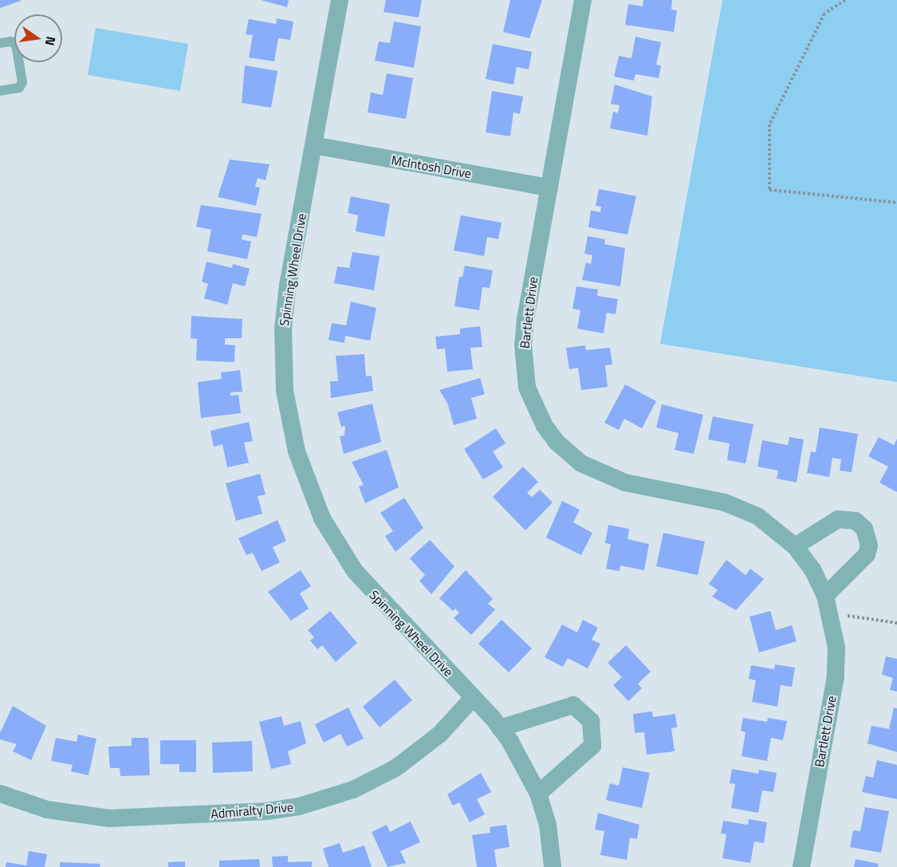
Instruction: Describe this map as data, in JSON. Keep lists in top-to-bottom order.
{
  "streets": {
    "street": [
      "McIntosh Drive",
      "Spinning Wheel Drive",
      "Bartlett Drive",
      "Admiralty Drive"
    ]
  },
  "crossings": [
    ["McIntosh Drive", "Spinning Wheel Drive"],
    ["McIntosh Drive", "Bartlett Drive"],
    ["Spinning Wheel Drive", "Admiralty Drive"]
  ],
  "north": "right"
}
